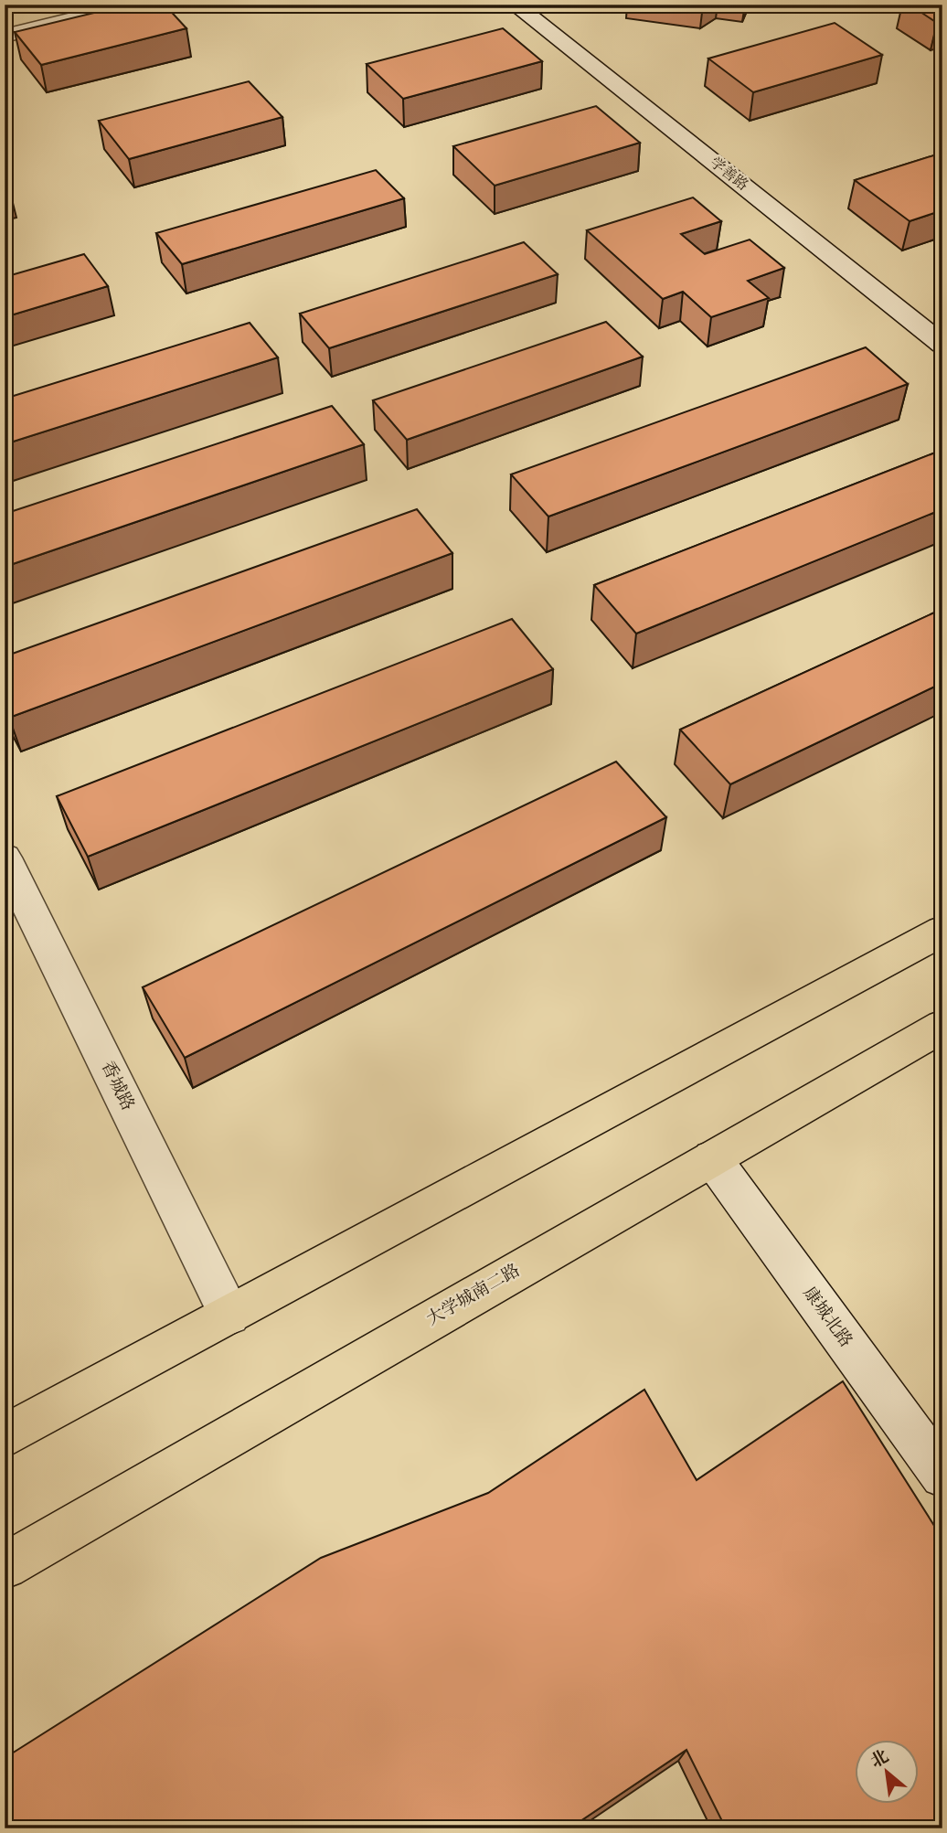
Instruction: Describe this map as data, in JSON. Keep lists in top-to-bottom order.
{
  "streets": {
    "highway": ["大学城南二路"],
    "street": ["学善路", "香城路", "康城北路"]
  },
  "crossings": [
    ["大学城南二路", "康城北路"]
  ],
  "north": "top left"
}
